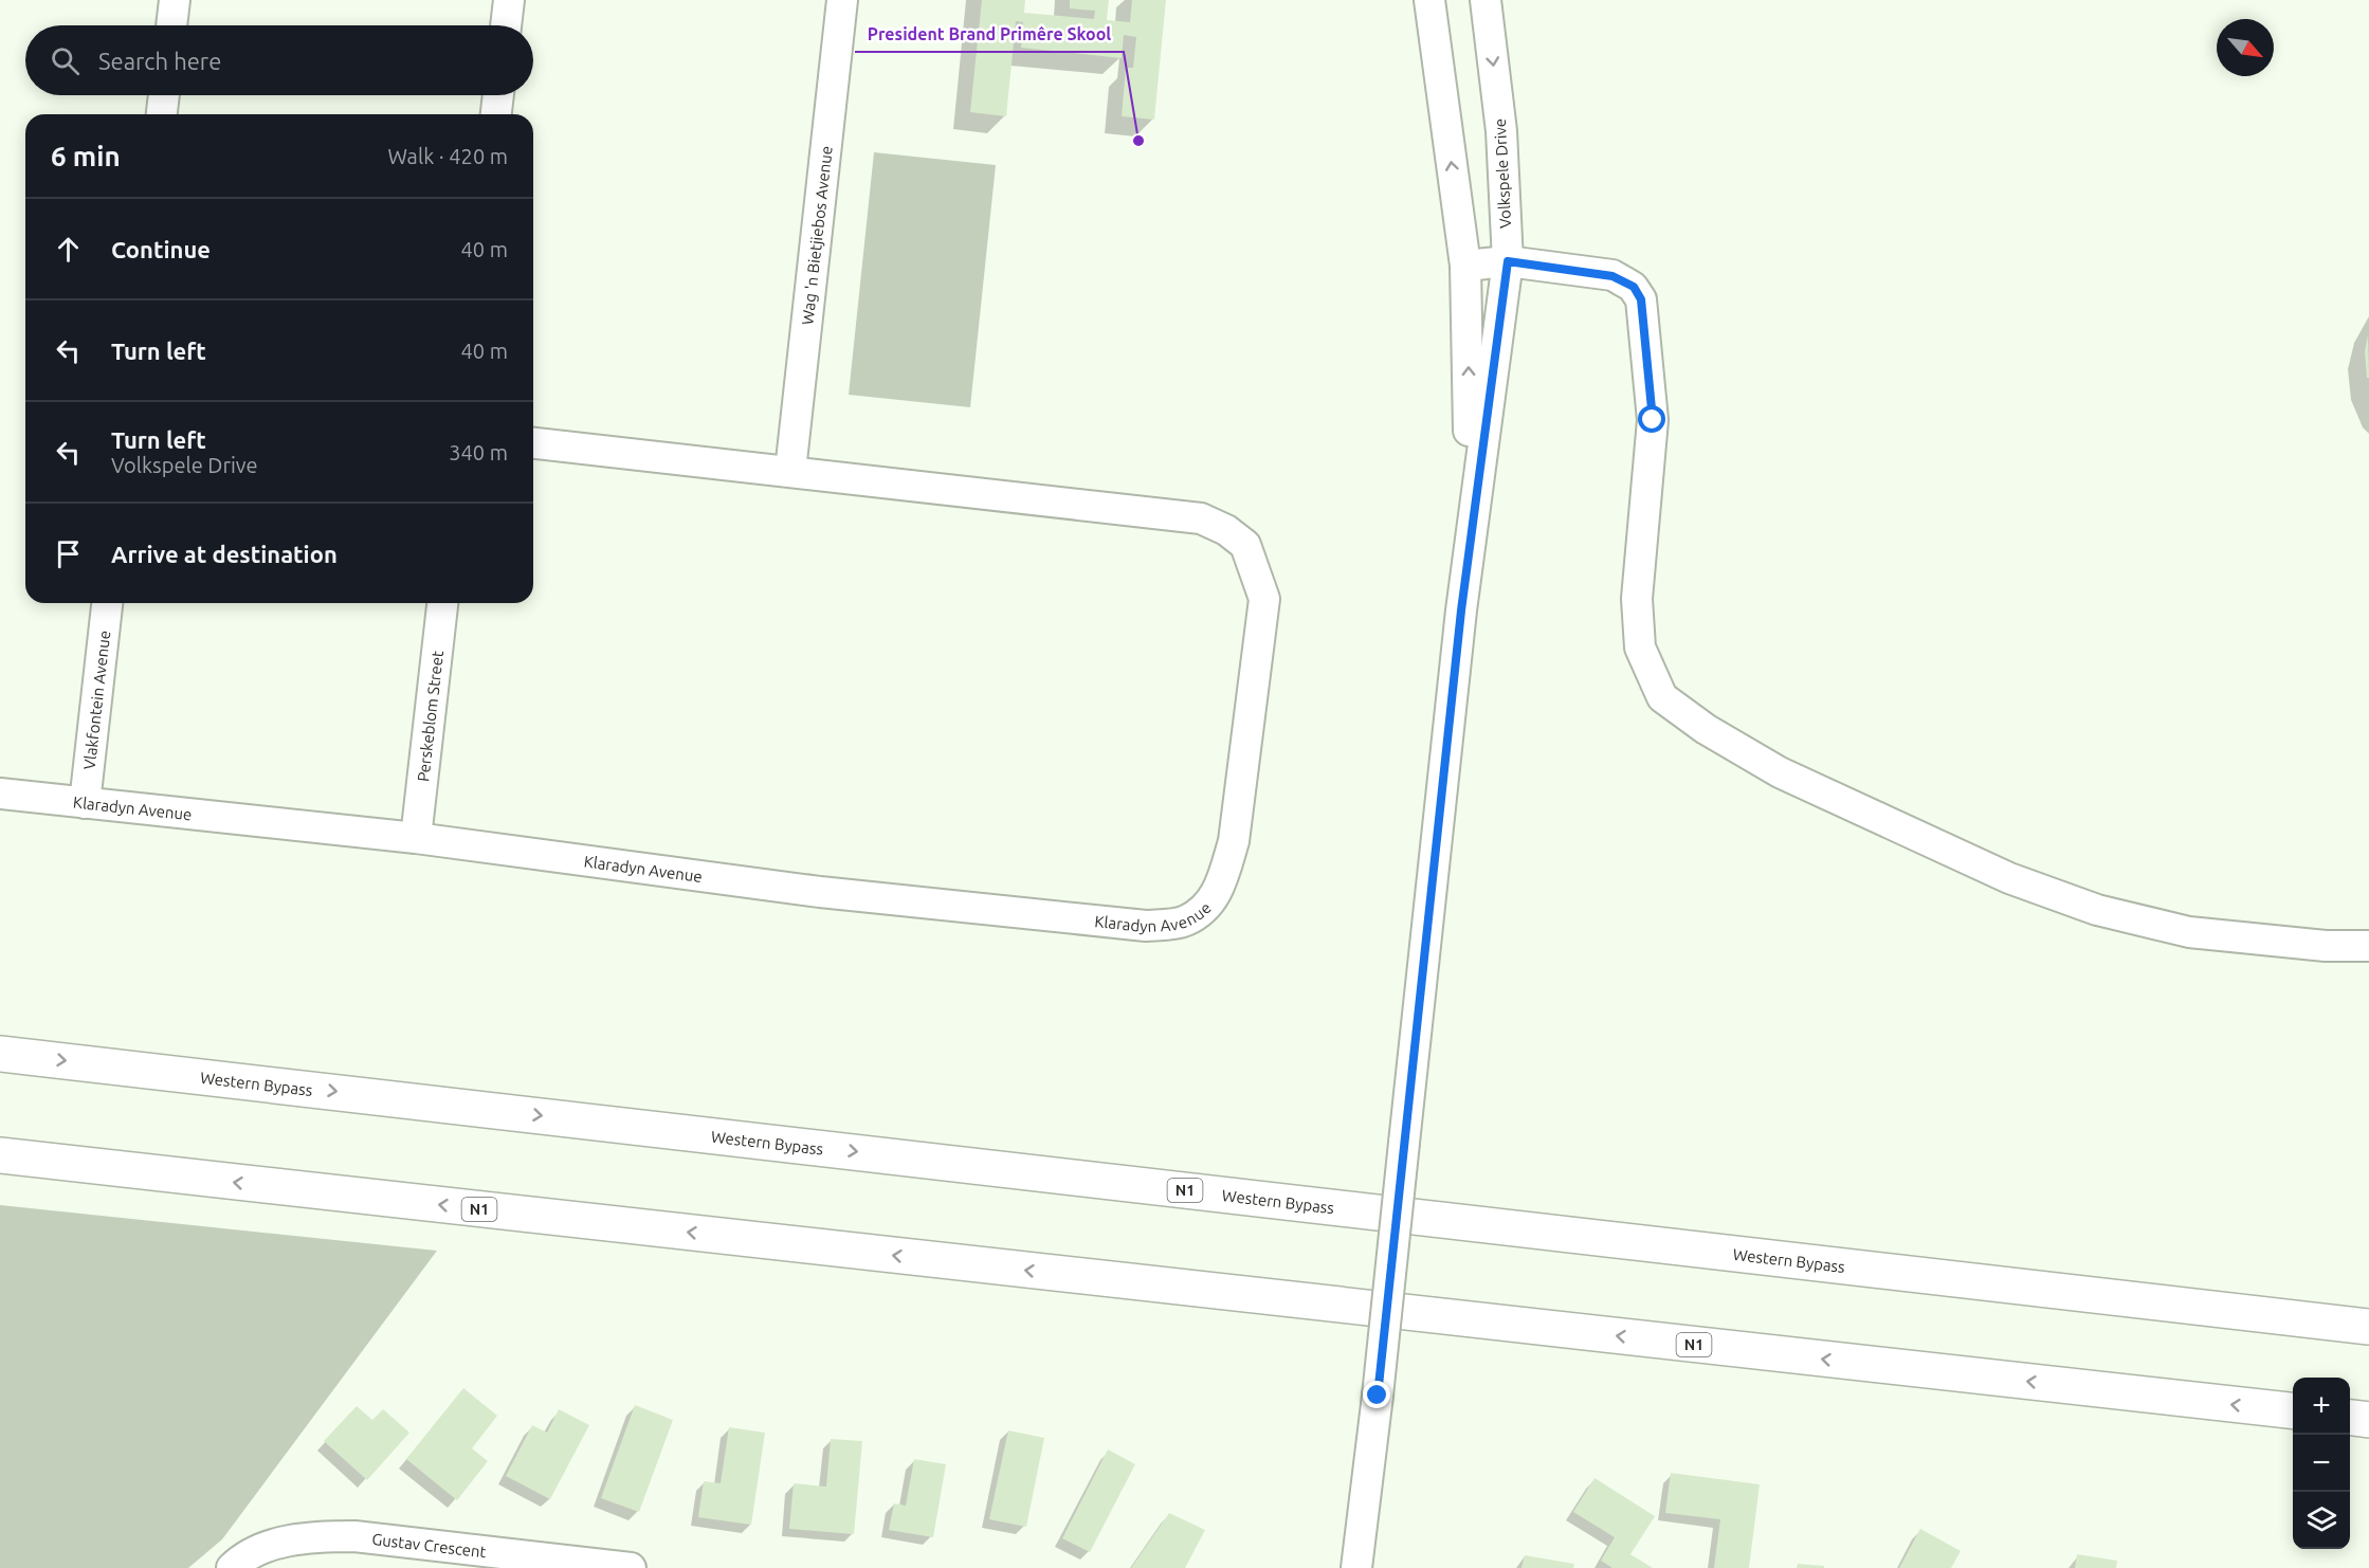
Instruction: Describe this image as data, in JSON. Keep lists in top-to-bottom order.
{
  "streets": {
    "highway": ["Western Bypass", "N1"],
    "street": [
      "Volkspele Drive",
      "Wag 'n Bietjiebos Avenue",
      "Vlakfontein Avenue",
      "Perskeblom Street",
      "Klaradyn Avenue",
      "Gustav Crescent"
    ]
  },
  "crossings": [
    ["Wag 'n Bietjiebos Avenue", "Klaradyn Avenue"],
    ["Vlakfontein Avenue", "Klaradyn Avenue"],
    ["Perskeblom Street", "Klaradyn Avenue"]
  ],
  "places": ["President Brand Primêre Skool"],
  "north": "bottom right",
  "page": {
    "search": "Search here",
    "heading": ["6 min", "Walk · 420 m"],
    "list": [
      ["Continue", "40 m"],
      ["Turn left", "40 m"],
      ["Turn left", "Volkspele Drive", "340 m"],
      "Arrive at destination"
    ],
    "map_buttons": ["+", "−"]
  }
}
